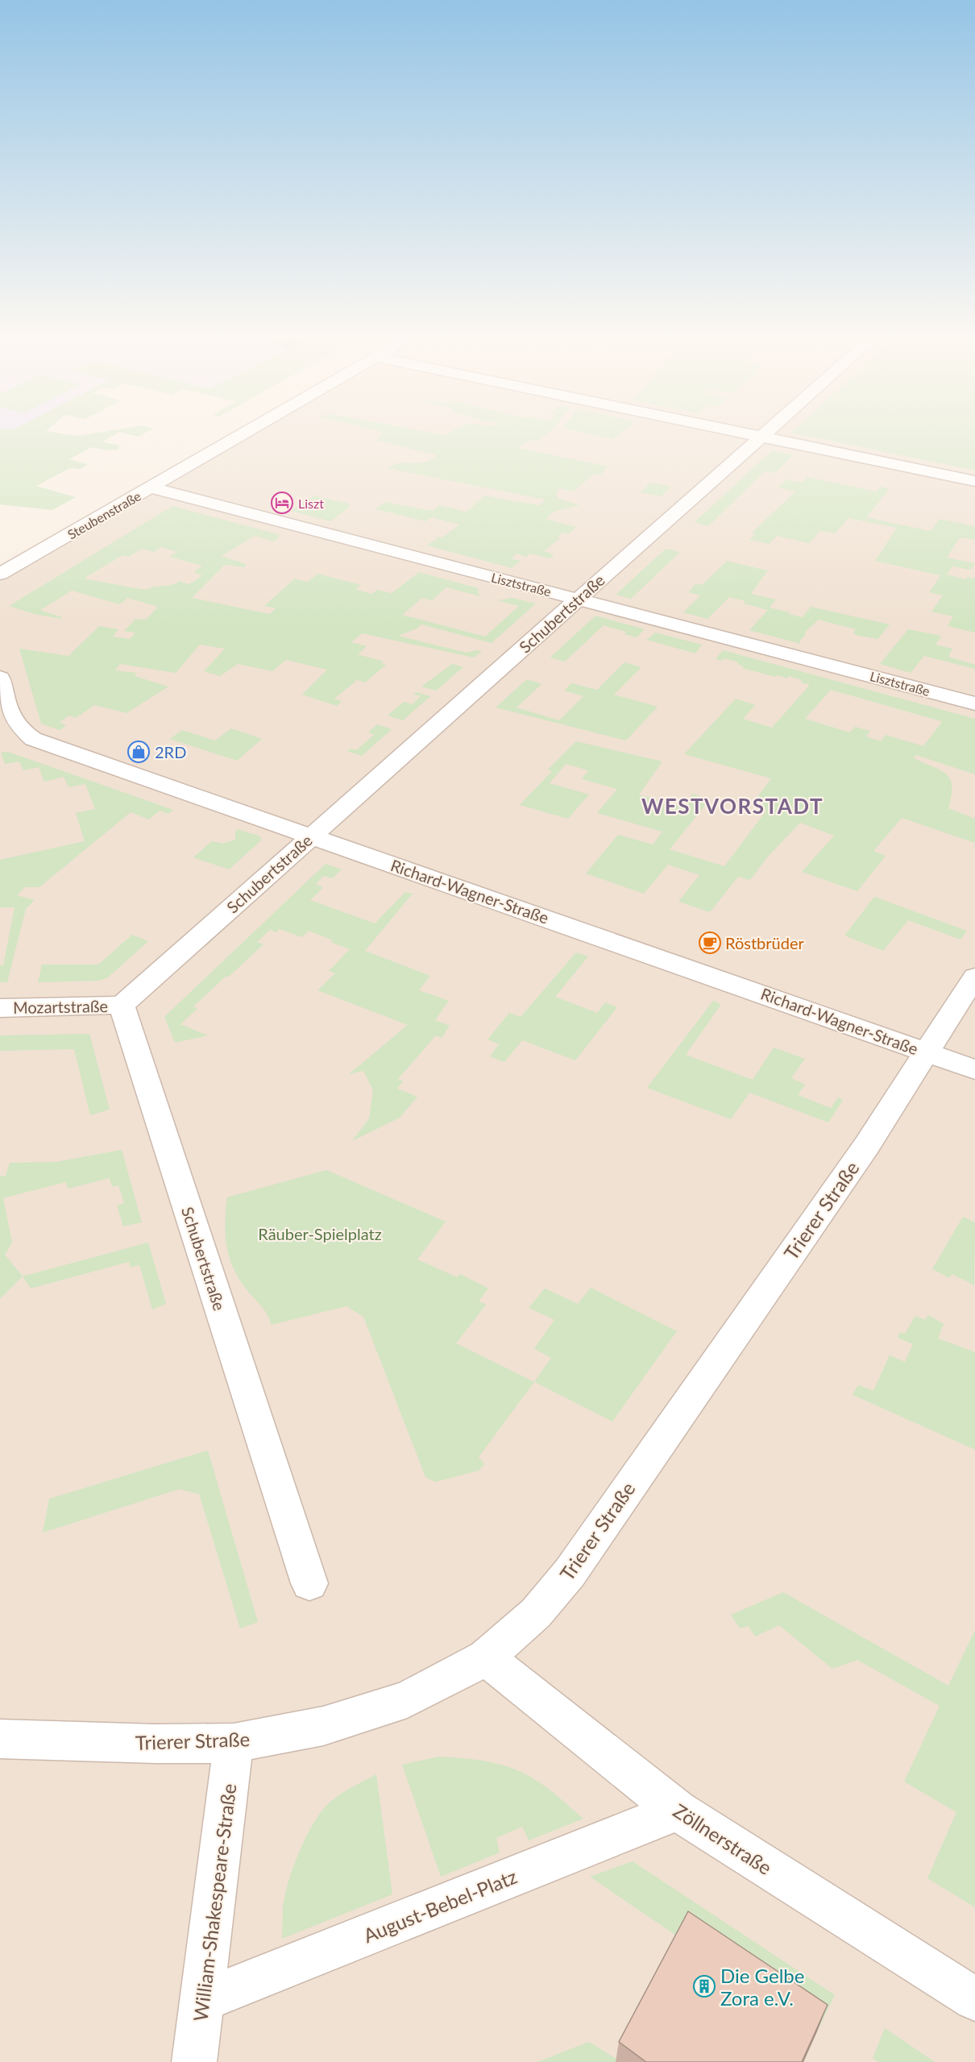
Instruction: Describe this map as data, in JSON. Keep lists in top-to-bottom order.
{
  "streets": {
    "street": [
      "Steubenstraße",
      "Lisztstraße",
      "Schubertstraße",
      "Richard-Wagner-Straße",
      "Mozartstraße",
      "Trierer Straße",
      "Zöllnerstraße",
      "William-Shakespeare-Straße",
      "August-Bebel-Platz"
    ]
  },
  "crossings": [
    ["Steubenstraße", "Lisztstraße"],
    ["Lisztstraße", "Schubertstraße"],
    ["Schubertstraße", "Richard-Wagner-Straße"],
    ["Schubertstraße", "Mozartstraße"],
    ["Richard-Wagner-Straße", "Trierer Straße"],
    ["Trierer Straße", "Zöllnerstraße"],
    ["Trierer Straße", "William-Shakespeare-Straße"],
    ["Zöllnerstraße", "August-Bebel-Platz"],
    ["William-Shakespeare-Straße", "August-Bebel-Platz"]
  ],
  "districts": ["WESTVORSTADT"],
  "parks": ["Räuber-Spielplatz"],
  "places": {
    "hotel": ["Liszt"],
    "shop": ["2RD"],
    "cafe": ["Röstbrüder"],
    "building": ["Die Gelbe Zora e.V."]
  }
}
